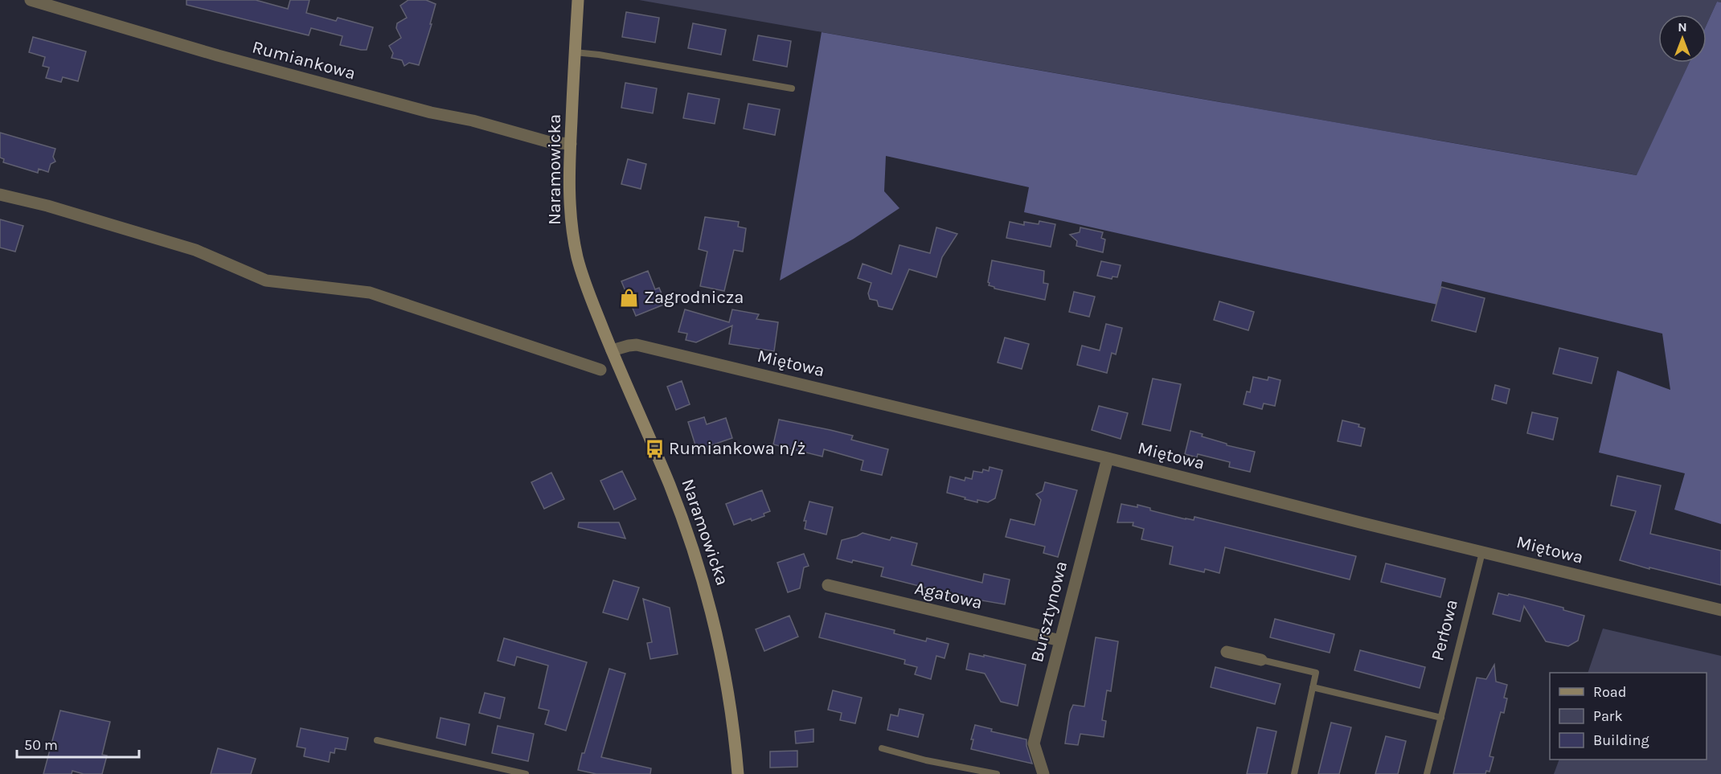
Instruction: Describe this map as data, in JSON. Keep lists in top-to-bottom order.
{
  "streets": {
    "street": [
      "Rumiankowa",
      "Naramowicka",
      "Miętowa",
      "Agatowa",
      "Bursztynowa"
    ],
    "lane": ["Perłowa"]
  },
  "crossings": [
    ["Rumiankowa", "Naramowicka"],
    ["Naramowicka", "Miętowa"],
    ["Miętowa", "Bursztynowa"],
    ["Miętowa", "Perłowa"],
    ["Agatowa", "Bursztynowa"]
  ],
  "places": {
    "shop": ["Zagrodnicza"],
    "bus stop": ["Rumiankowa n/ż"]
  },
  "legend": ["Road", "Park", "Building"],
  "scale_bar": "50 m",
  "north": "top"
}
